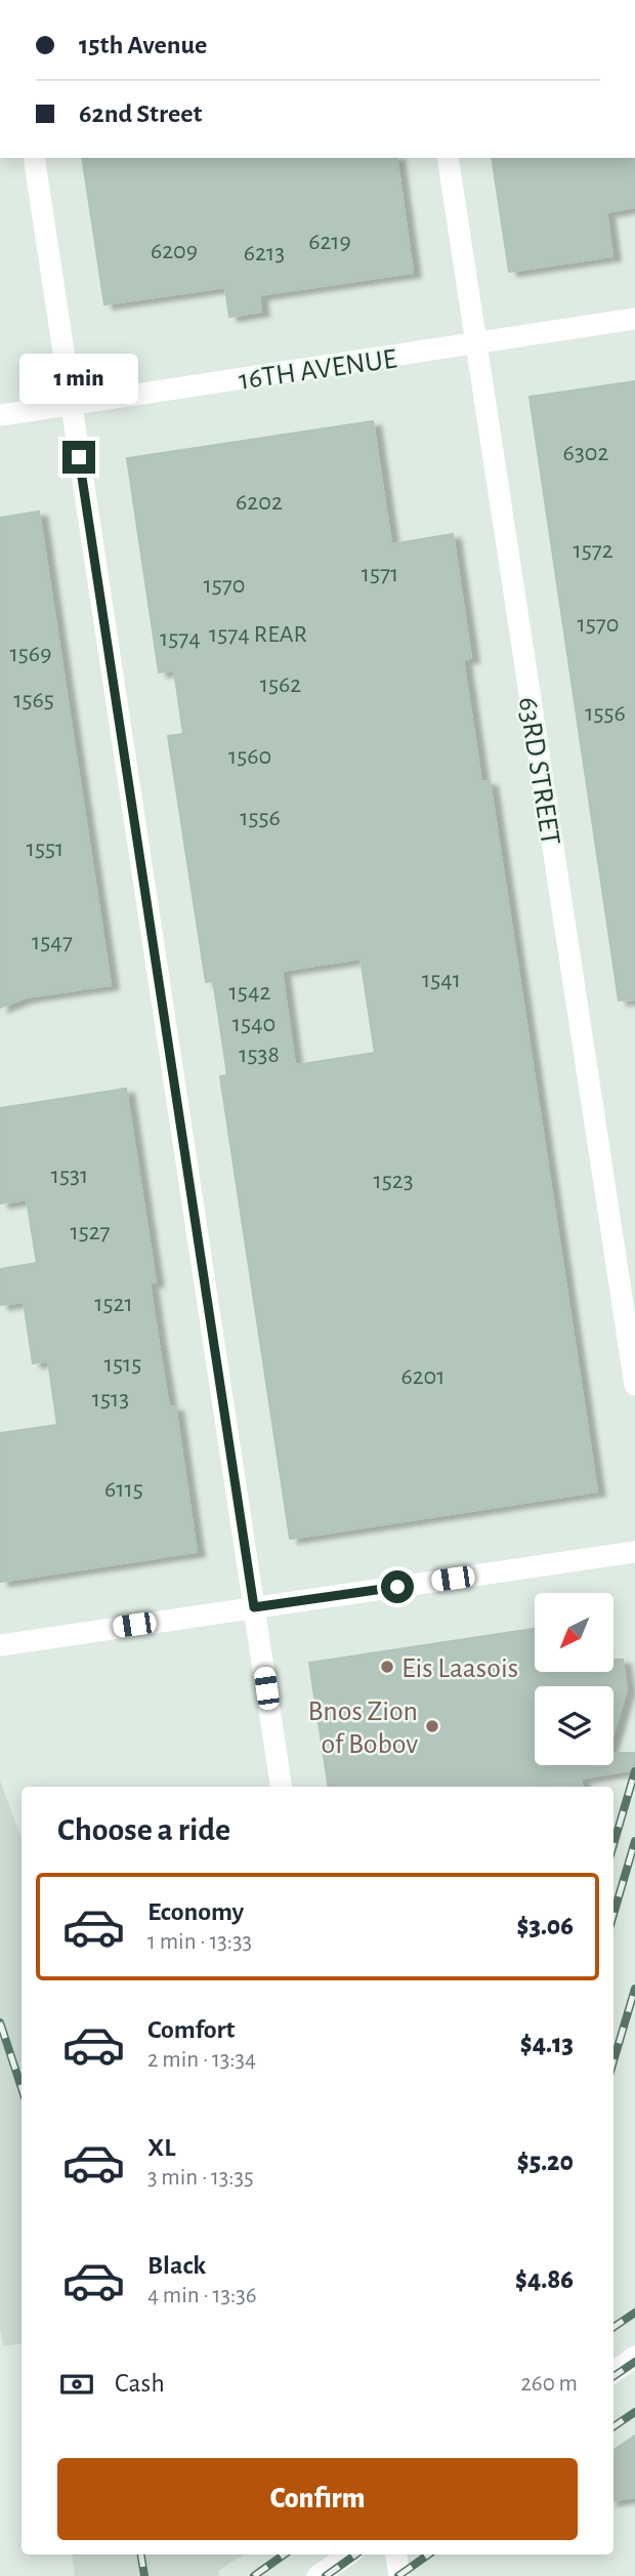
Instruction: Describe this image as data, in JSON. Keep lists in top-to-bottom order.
{
  "streets": {
    "street": ["16TH AVENUE", "63RD STREET"]
  },
  "crossings": [
    ["16TH AVENUE", "63RD STREET"]
  ],
  "places": ["Eis Laasois", "Bnos Zion of Bobov"],
  "house_numbers": [
    "6219",
    "6209",
    "6213",
    "6302",
    "6202",
    "1572",
    "1571",
    "1570",
    "1570",
    "1574 REAR",
    "1574",
    "1569",
    "1562",
    "1565",
    "1556",
    "1560",
    "1556",
    "1551",
    "1547",
    "1541",
    "1542",
    "1540",
    "1538",
    "1531",
    "1523",
    "1527",
    "1521",
    "1515",
    "6201",
    "1513",
    "6115"
  ],
  "north": "bottom left",
  "page": {
    "banner": ["15th Avenue", "62nd Street"],
    "bubble": "1 min",
    "heading": "Choose a ride",
    "list": [
      {
        "name": "Economy",
        "note": "1 min · 13:33",
        "value": "$3.06"
      },
      {
        "name": "Comfort",
        "note": "2 min · 13:34",
        "value": "$4.13"
      },
      {
        "name": "XL",
        "note": "3 min · 13:35",
        "value": "$5.20"
      },
      {
        "name": "Black",
        "note": "4 min · 13:36",
        "value": "$4.86"
      }
    ],
    "pay": ["Cash", "260 m"],
    "buttons": "Confirm"
  }
}
